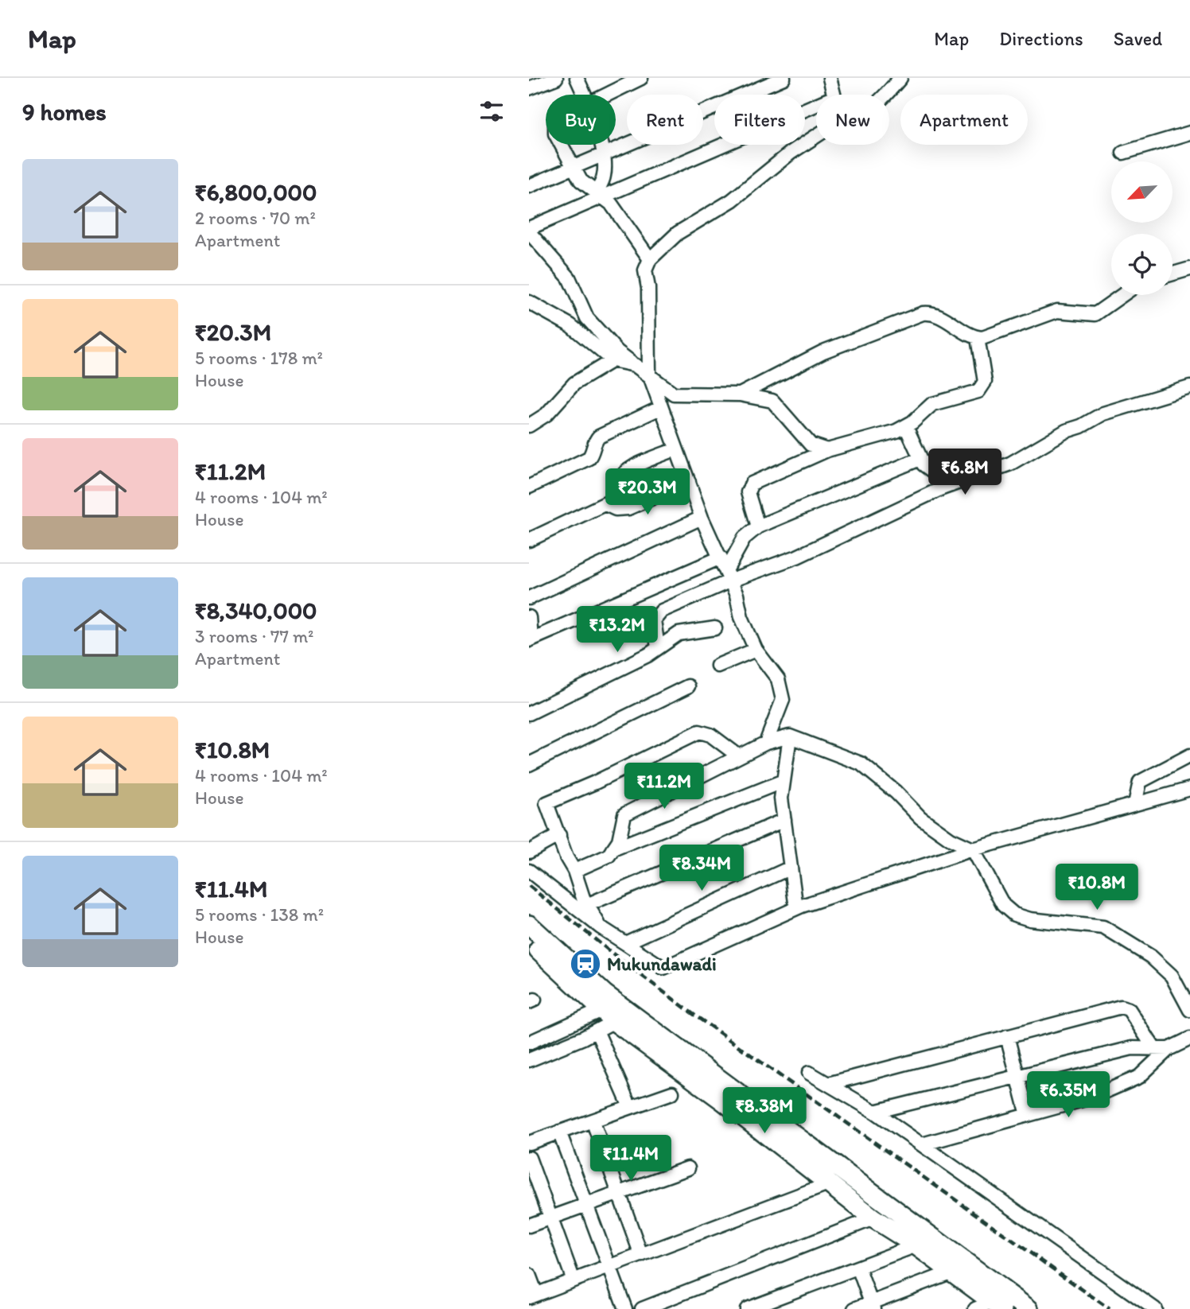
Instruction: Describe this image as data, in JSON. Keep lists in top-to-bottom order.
{
  "places": {
    "station": ["Mukundawadi"]
  },
  "north": "bottom left",
  "page": {
    "header": "Map",
    "nav": ["Map", "Directions", "Saved"],
    "heading": "9 homes",
    "chip": [
      "Buy",
      "Rent",
      "Filters",
      "New",
      "Apartment"
    ],
    "list": [
      {
        "name": "₹6,800,000",
        "note": "2 rooms · 70 m² · Apartment"
      },
      {
        "name": "₹20.3M",
        "note": "5 rooms · 178 m² · House"
      },
      {
        "name": "₹11.2M",
        "note": "4 rooms · 104 m² · House"
      },
      {
        "name": "₹8,340,000",
        "note": "3 rooms · 77 m² · Apartment"
      },
      {
        "name": "₹10.8M",
        "note": "4 rooms · 104 m² · House"
      },
      {
        "name": "₹11.4M",
        "note": "5 rooms · 138 m² · House"
      }
    ],
    "price": [
      "₹6.8M",
      "₹20.3M",
      "₹13.2M",
      "₹11.2M",
      "₹8.34M",
      "₹10.8M",
      "₹6.35M",
      "₹8.38M",
      "₹11.4M"
    ]
  }
}
